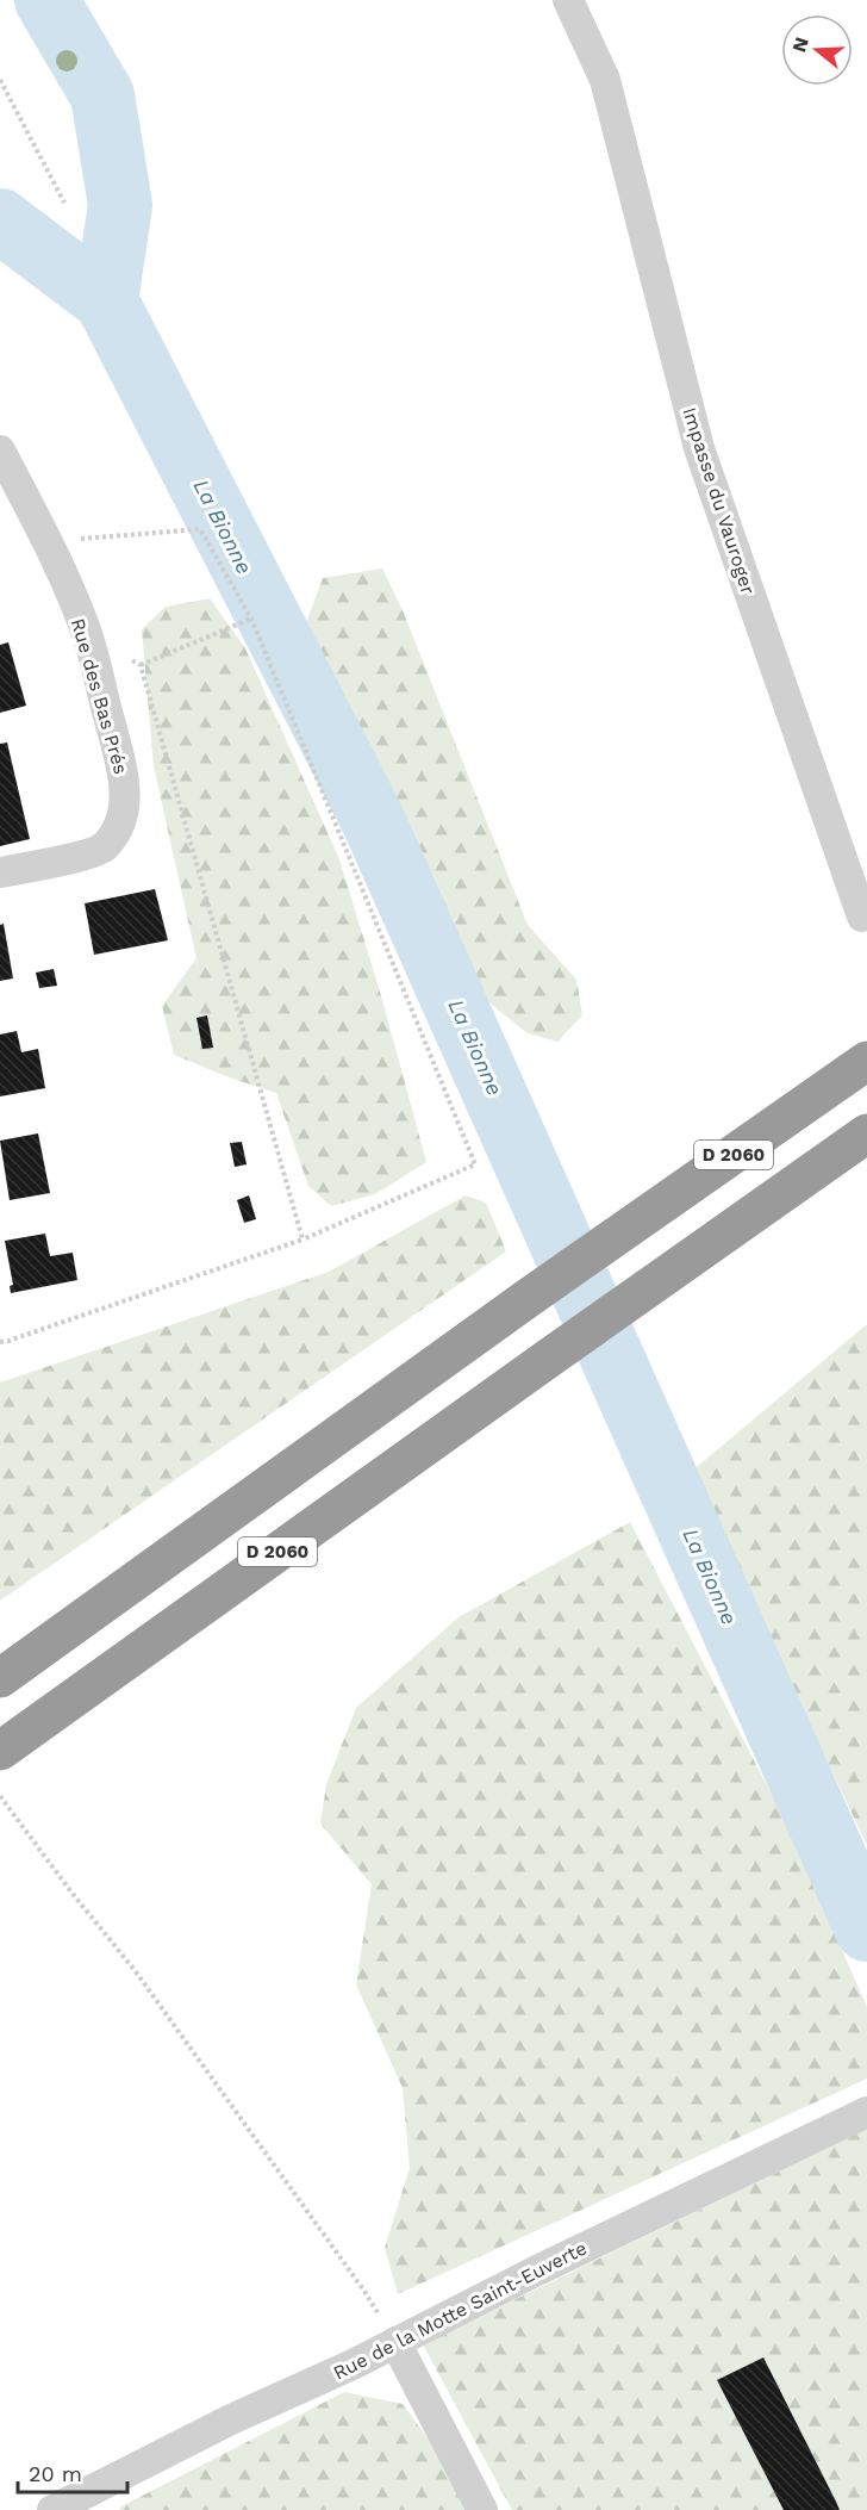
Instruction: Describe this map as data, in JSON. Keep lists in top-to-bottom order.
{
  "streets": {
    "highway": ["D 2060"],
    "street": ["Impasse du Vauroger", "Rue des Bas Prés", "Rue de la Motte Saint-Euverte"]
  },
  "water": ["La Bionne"],
  "scale_bar": "20 m",
  "north": "left"
}
